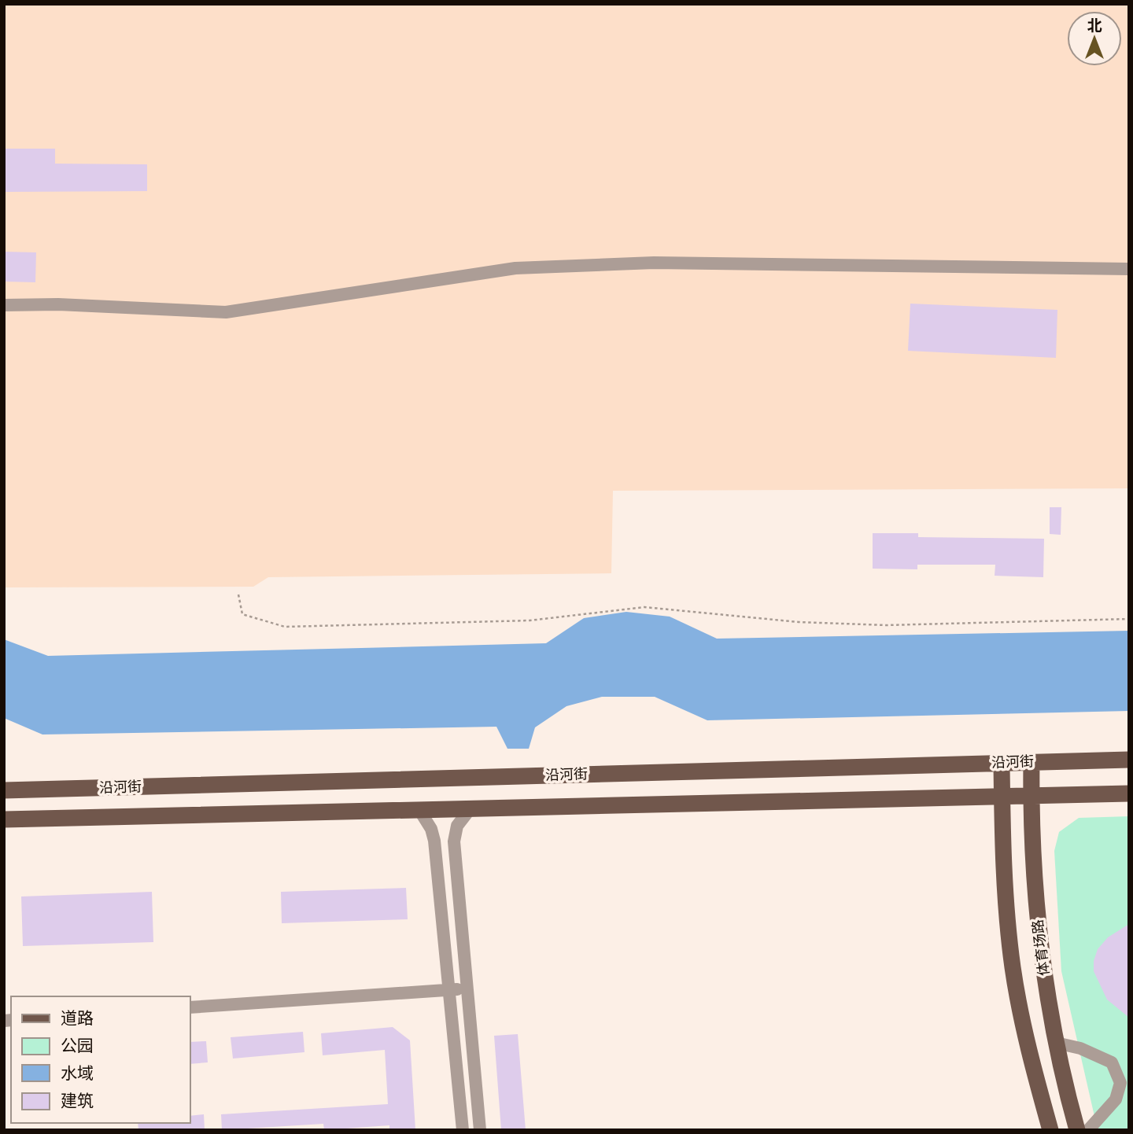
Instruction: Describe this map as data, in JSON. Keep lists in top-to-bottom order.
{
  "streets": {
    "main road": ["沿河街", "体育场路"]
  },
  "crossings": [
    ["沿河街", "体育场路"]
  ],
  "legend": [
    "道路",
    "公园",
    "水域",
    "建筑"
  ],
  "north": "top"
}
